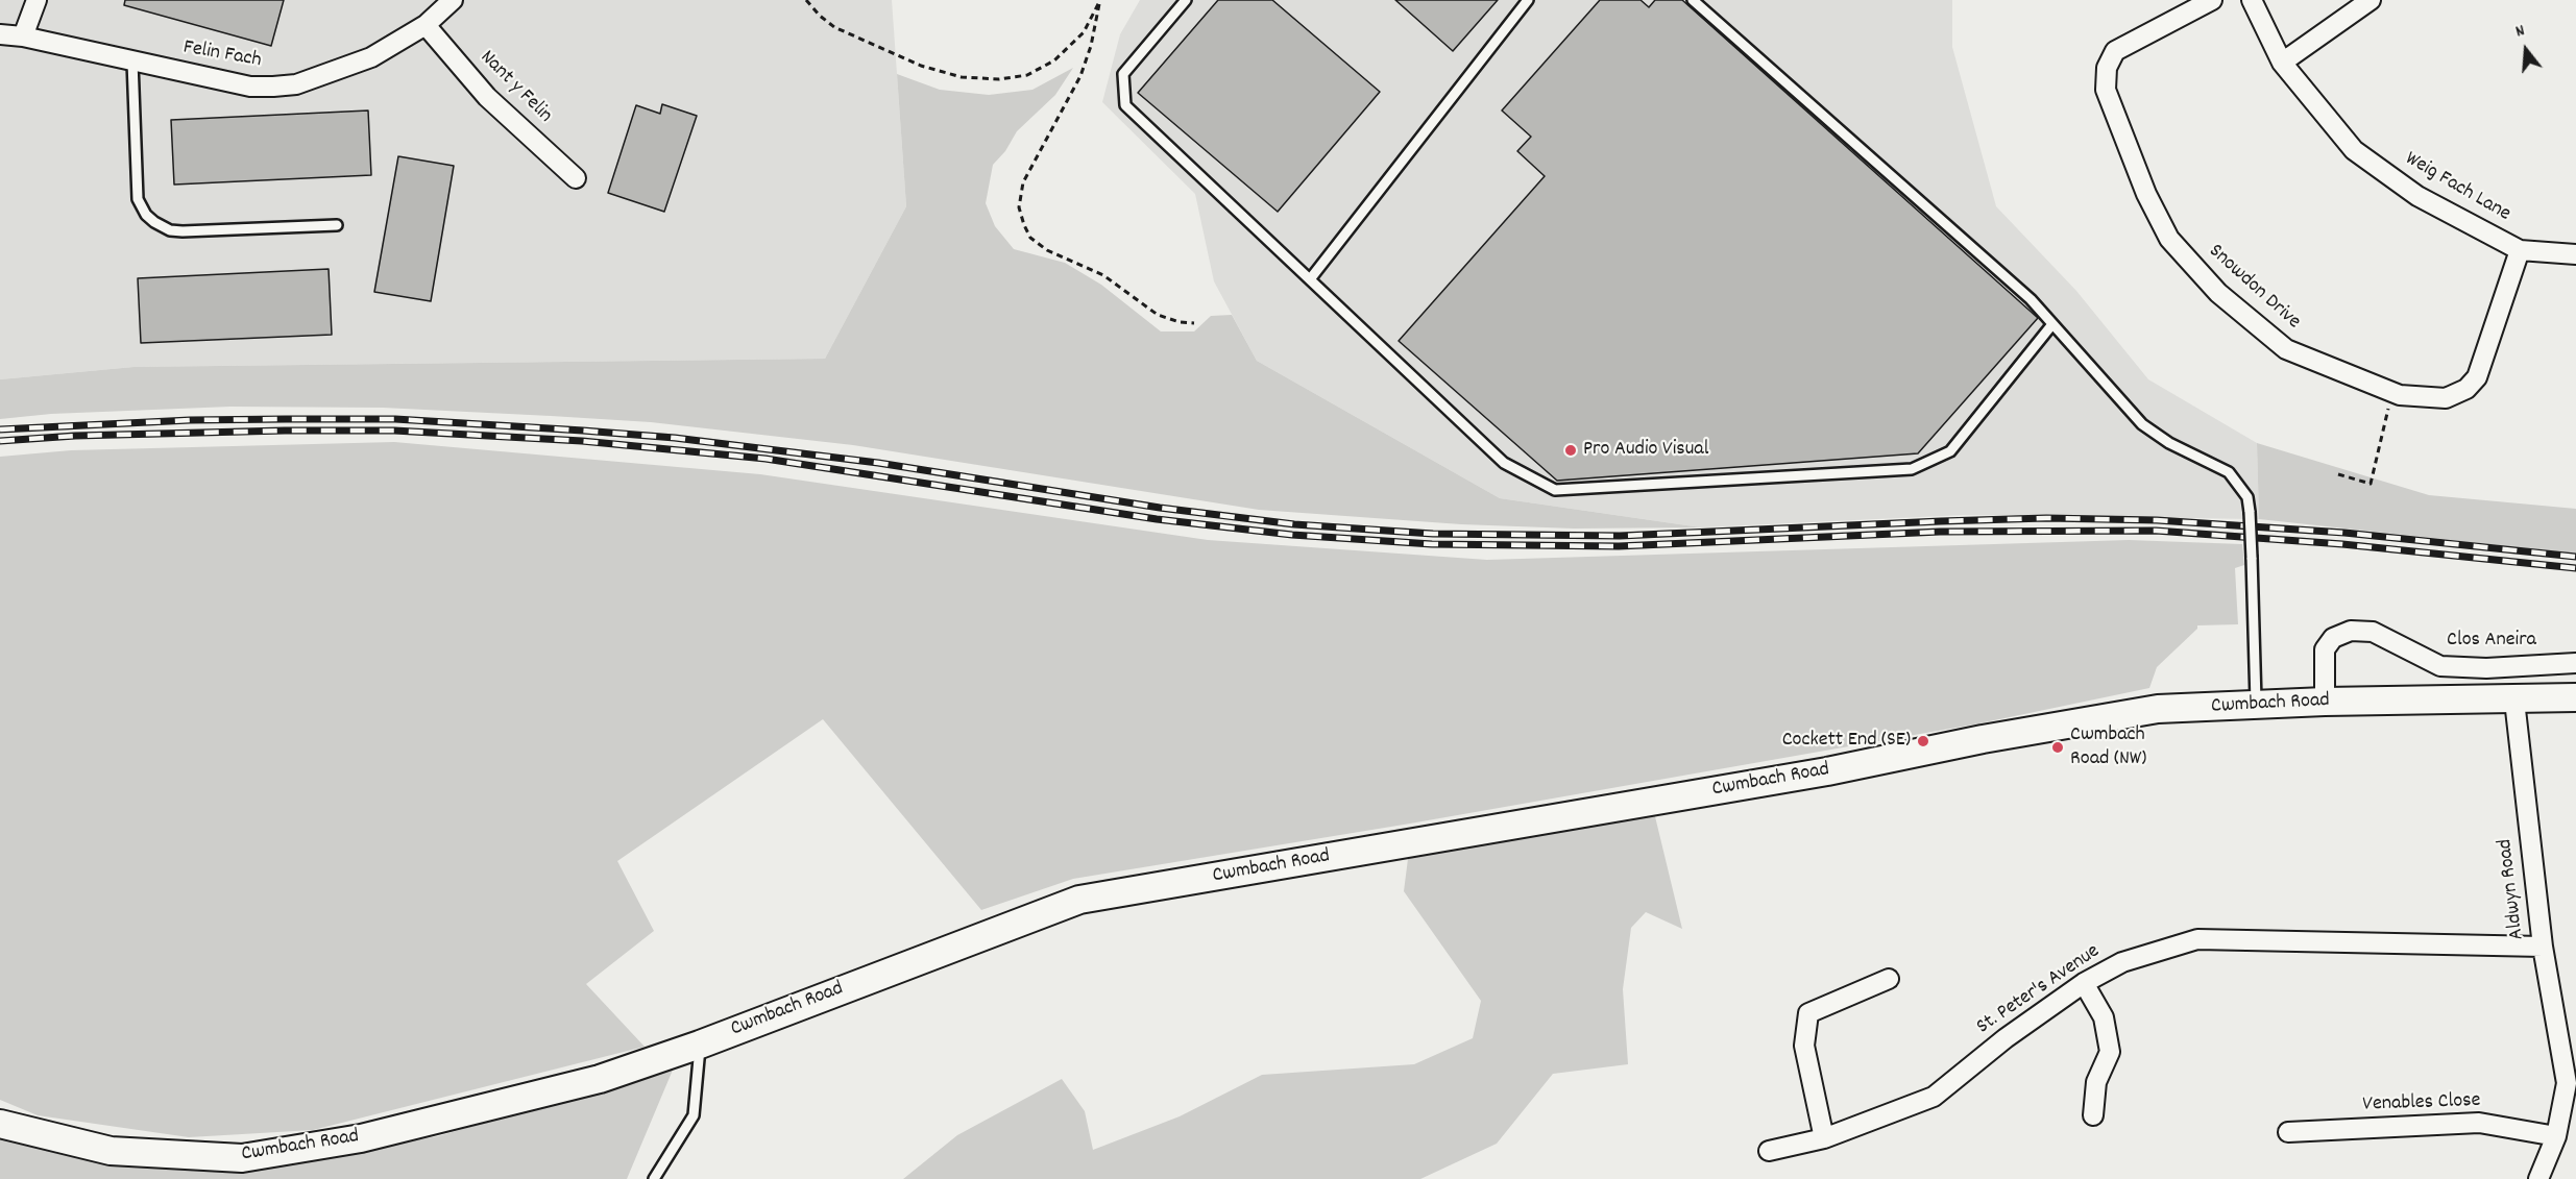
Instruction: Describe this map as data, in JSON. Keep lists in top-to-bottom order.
{
  "streets": {
    "main road": ["Cwmbach Road"],
    "street": [
      "Felin Fach",
      "Nant y Felin",
      "Weig Fach Lane",
      "Snowdon Drive",
      "Clos Aneira",
      "Aldwyn Road",
      "St. Peter's Avenue",
      "Venables Close"
    ]
  },
  "crossings": [
    ["Felin Fach", "Nant y Felin"],
    ["Weig Fach Lane", "Snowdon Drive"],
    ["Clos Aneira", "Cwmbach Road"],
    ["Cwmbach Road", "Aldwyn Road"],
    ["Aldwyn Road", "St. Peter's Avenue"],
    ["Aldwyn Road", "Venables Close"]
  ],
  "places": ["Pro Audio Visual", "Cockett End (SE)", "Cwmbach Road (NW)"],
  "north": "top"
}
